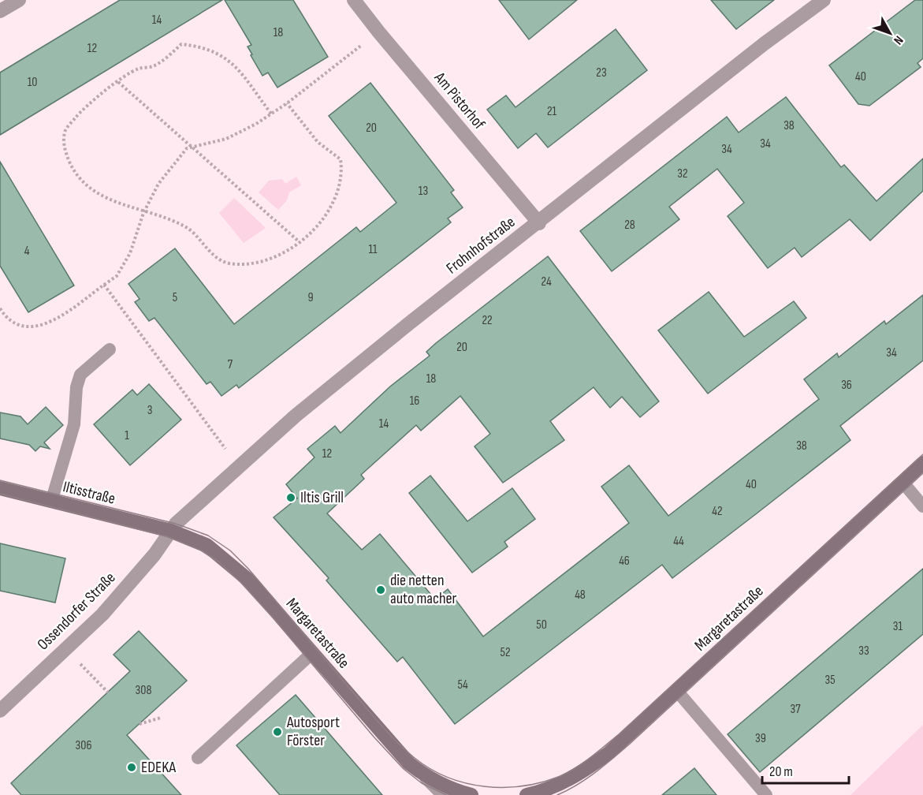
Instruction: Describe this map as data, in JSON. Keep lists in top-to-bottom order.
{
  "streets": {
    "street": [
      "Am Pistorhof",
      "Frohnhofstraße",
      "Iltisstraße",
      "Ossendorfer Straße",
      "Margaretastraße"
    ]
  },
  "crossings": [
    ["Am Pistorhof", "Frohnhofstraße"],
    ["Frohnhofstraße", "Iltisstraße"],
    ["Frohnhofstraße", "Ossendorfer Straße"],
    ["Frohnhofstraße", "Margaretastraße"],
    ["Iltisstraße", "Ossendorfer Straße"],
    ["Iltisstraße", "Margaretastraße"],
    ["Ossendorfer Straße", "Margaretastraße"]
  ],
  "places": [
    "Iltis Grill",
    "die netten auto macher",
    "Autosport Förster",
    "EDEKA"
  ],
  "house_numbers": [
    "14",
    "18",
    "12",
    "23",
    "40",
    "10",
    "21",
    "38",
    "20",
    "34",
    "34",
    "32",
    "13",
    "28",
    "11",
    "4",
    "24",
    "5",
    "9",
    "22",
    "20",
    "34",
    "7",
    "18",
    "36",
    "16",
    "3",
    "14",
    "1",
    "38",
    "12",
    "40",
    "42",
    "44",
    "46",
    "48",
    "50",
    "31",
    "33",
    "52",
    "35",
    "54",
    "308",
    "37",
    "39",
    "306"
  ],
  "scale_bar": "20 m",
  "north": "bottom right"
}
